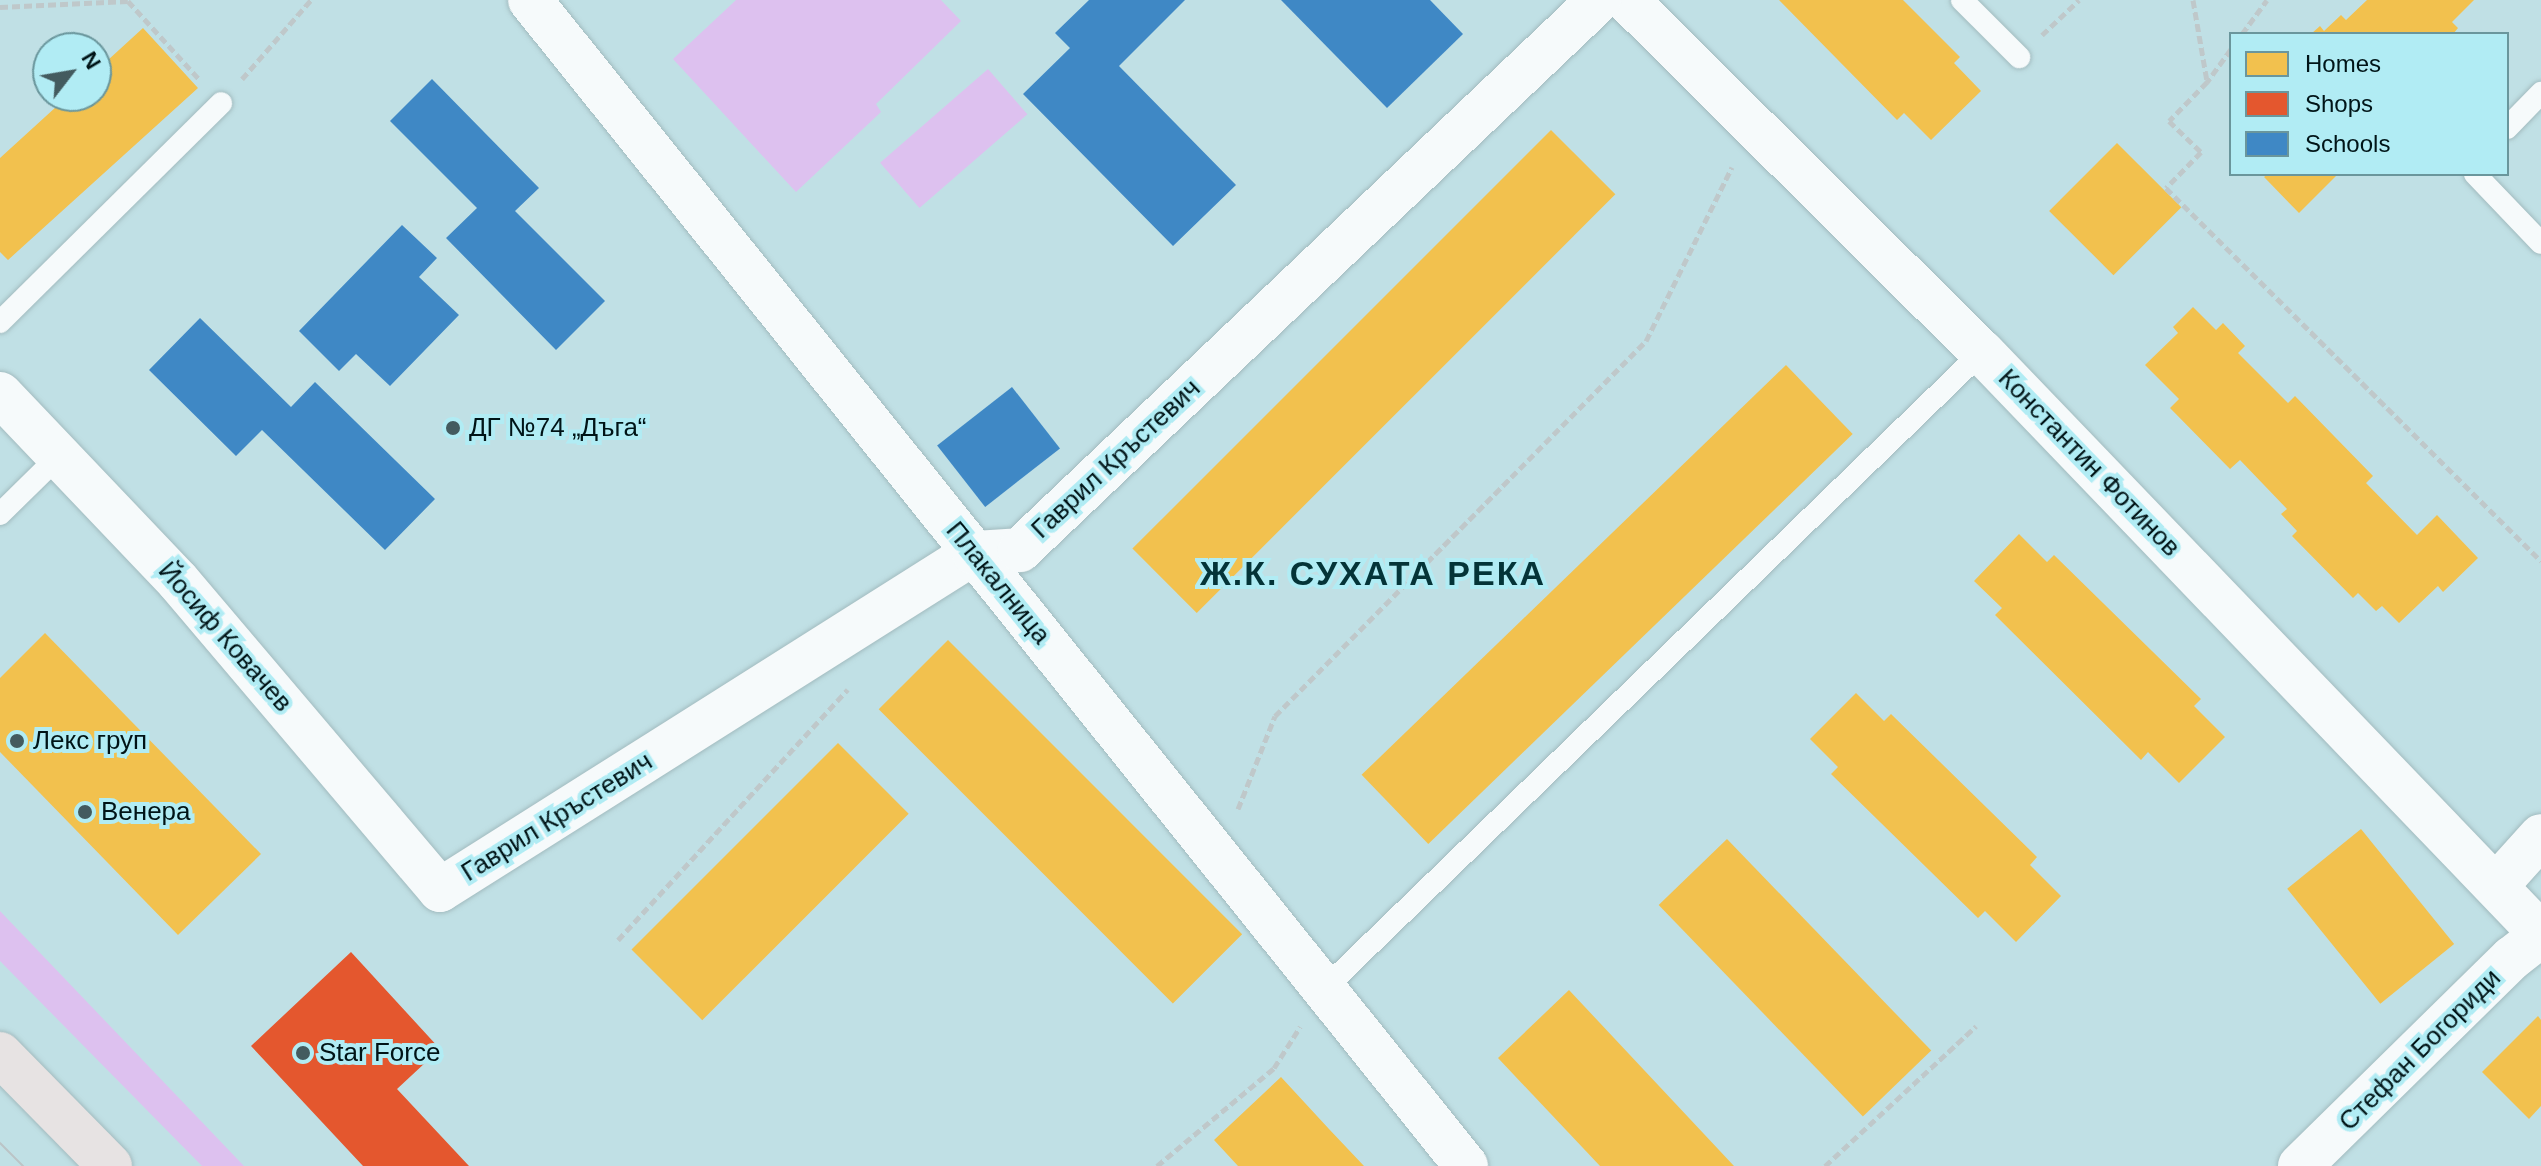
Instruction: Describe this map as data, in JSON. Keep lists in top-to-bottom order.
{
  "streets": {
    "street": [
      "Гаврил Кръстевич",
      "Константин Фотинов",
      "Плакалница",
      "Йосиф Ковачев",
      "Стефан Богориди"
    ]
  },
  "crossings": [
    ["Гаврил Кръстевич", "Плакалница"],
    ["Гаврил Кръстевич", "Йосиф Ковачев"],
    ["Константин Фотинов", "Стефан Богориди"]
  ],
  "districts": ["Ж.К. СУХАТА РЕКА"],
  "places": [
    "ДГ №74 „Дъга“",
    "Лекс груп",
    "Венера",
    "Star Force"
  ],
  "legend": ["Homes", "Shops", "Schools"],
  "north": "top right"
}
